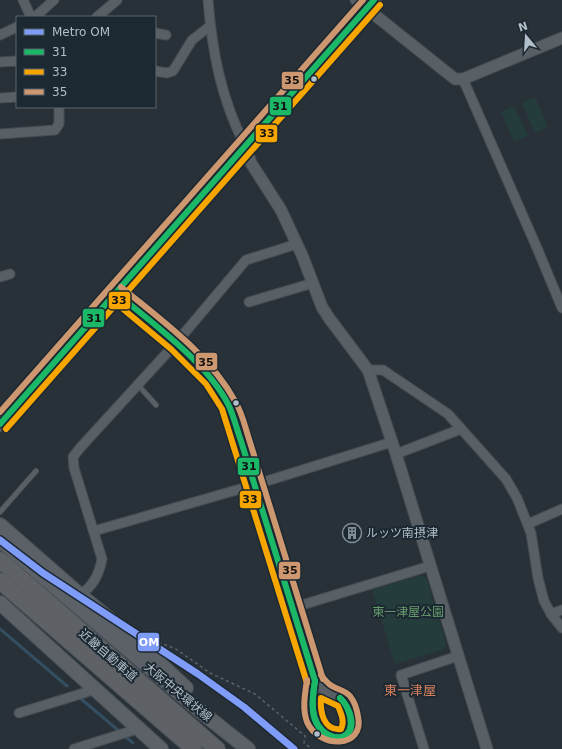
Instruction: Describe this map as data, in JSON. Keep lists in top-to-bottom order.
{
  "streets": {
    "highway": ["近畿自動車道"],
    "main road": ["大阪中央環状線"]
  },
  "districts": ["東一津屋"],
  "parks": ["東一津屋公園"],
  "places": {
    "building": ["ルッツ南摂津"]
  },
  "lines": [
    "transit line 31",
    "transit line 35",
    "transit line 33",
    "metro line OM"
  ],
  "legend": [
    "Metro OM",
    "31",
    "33",
    "35"
  ],
  "north": "top"
}
